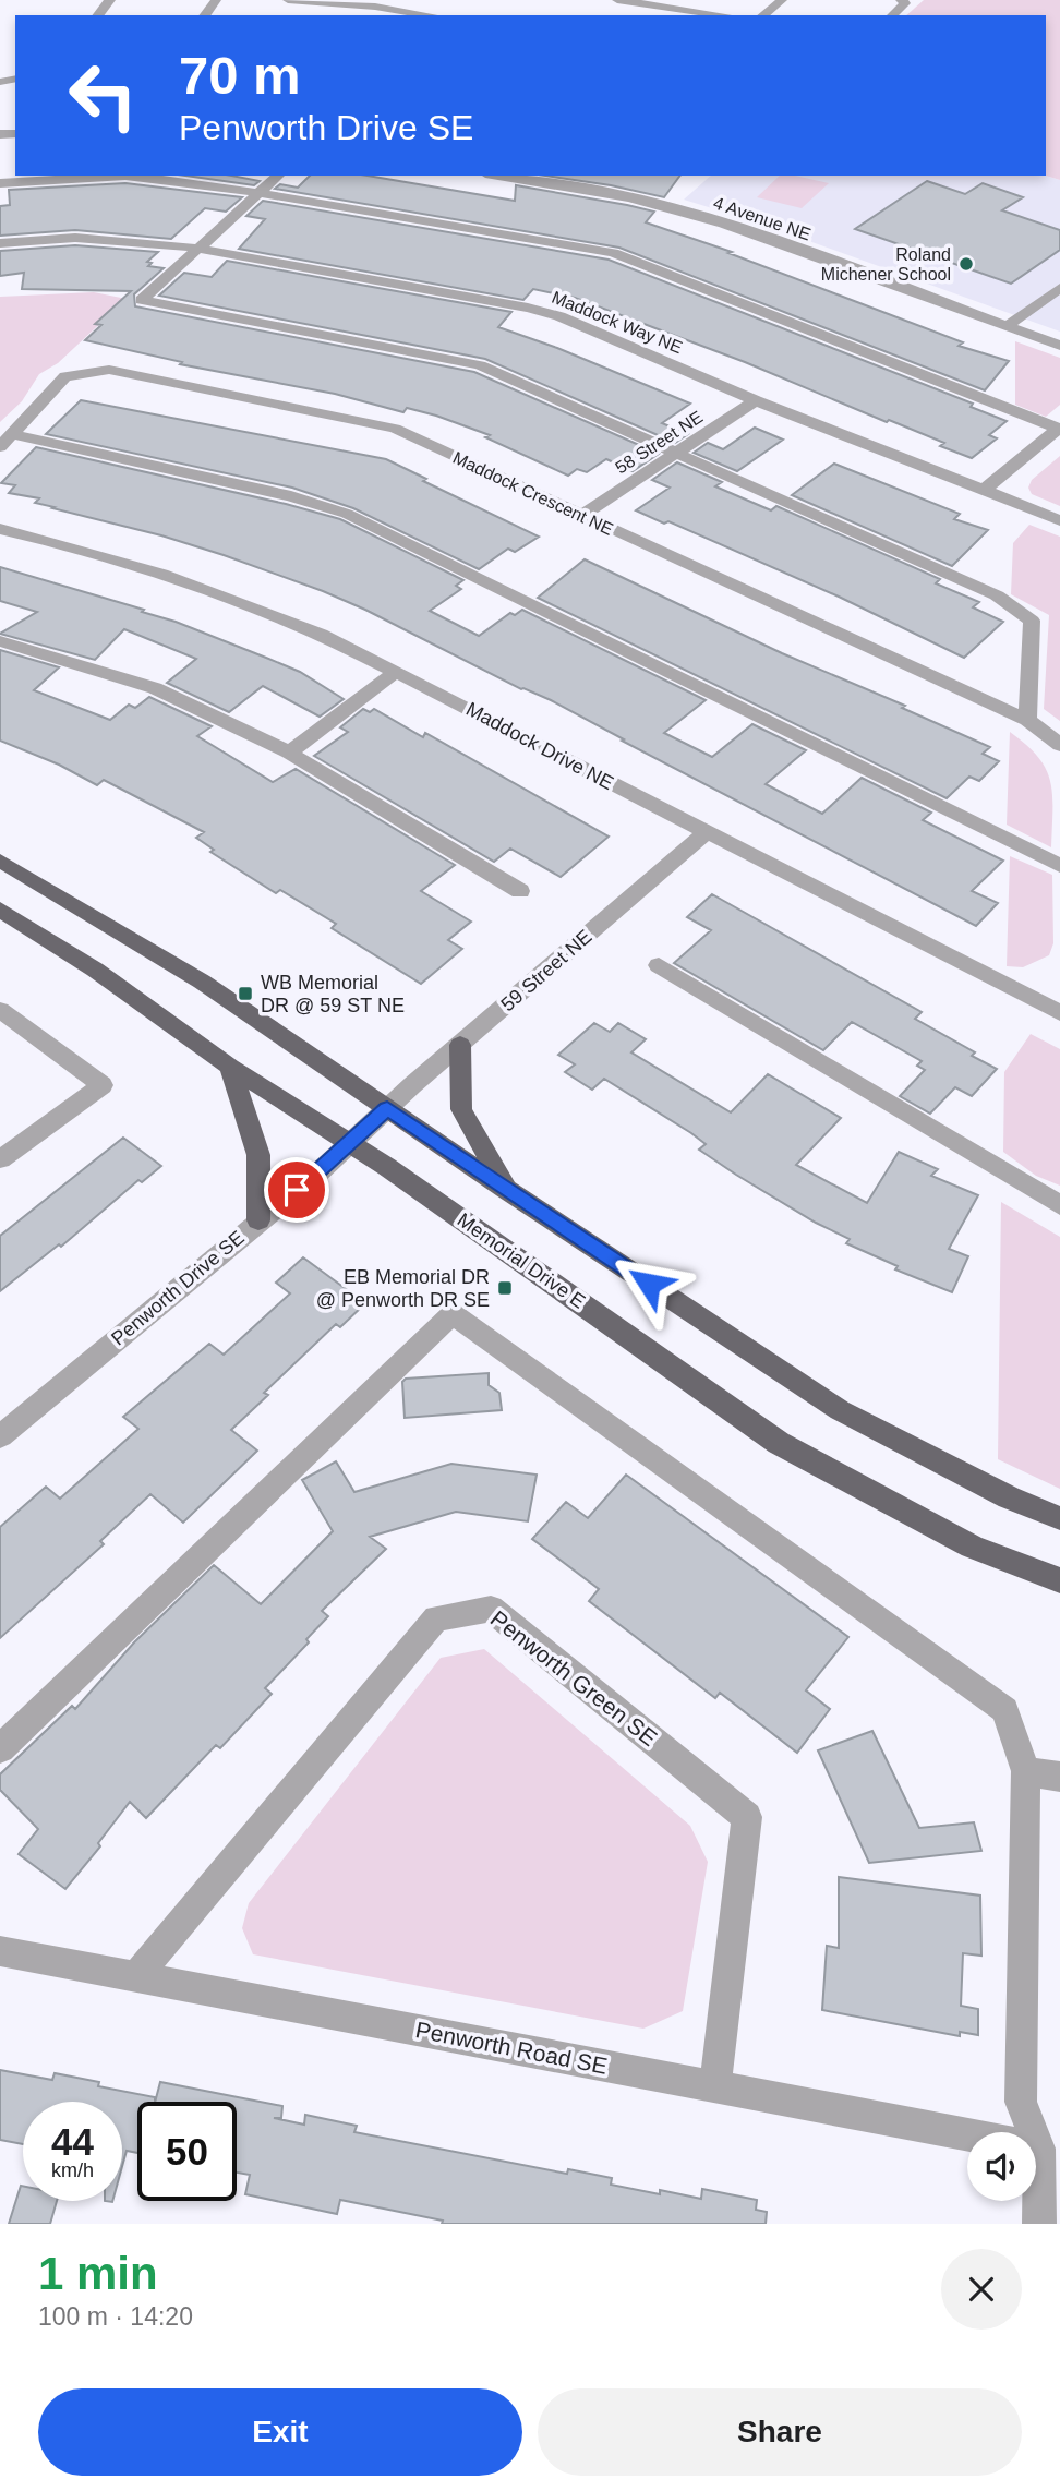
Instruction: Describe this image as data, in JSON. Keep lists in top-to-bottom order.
{
  "streets": {
    "main road": ["Memorial Drive E"],
    "street": [
      "4 Avenue NE",
      "Maddock Way NE",
      "58 Street NE",
      "Maddock Crescent NE",
      "Maddock Drive NE",
      "59 Street NE",
      "Penworth Drive SE",
      "Penworth Green SE",
      "Penworth Road SE"
    ]
  },
  "crossings": [
    ["Maddock Way NE", "58 Street NE"],
    ["58 Street NE", "Maddock Crescent NE"],
    ["Maddock Drive NE", "59 Street NE"],
    ["59 Street NE", "Penworth Drive SE"],
    ["Memorial Drive E", "Penworth Drive SE"],
    ["Penworth Green SE", "Penworth Road SE"]
  ],
  "places": {
    "other": ["Roland Michener School"],
    "transit": ["WB Memorial DR @ 59 ST NE", "EB Memorial DR @ Penworth DR SE"]
  },
  "page": {
    "turn": ["70 m", "Penworth Drive SE"],
    "speed": "44 km/h",
    "limit": "50",
    "heading": ["1 min", "100 m · 14:20"],
    "buttons": ["Exit", "Share"]
  }
}
